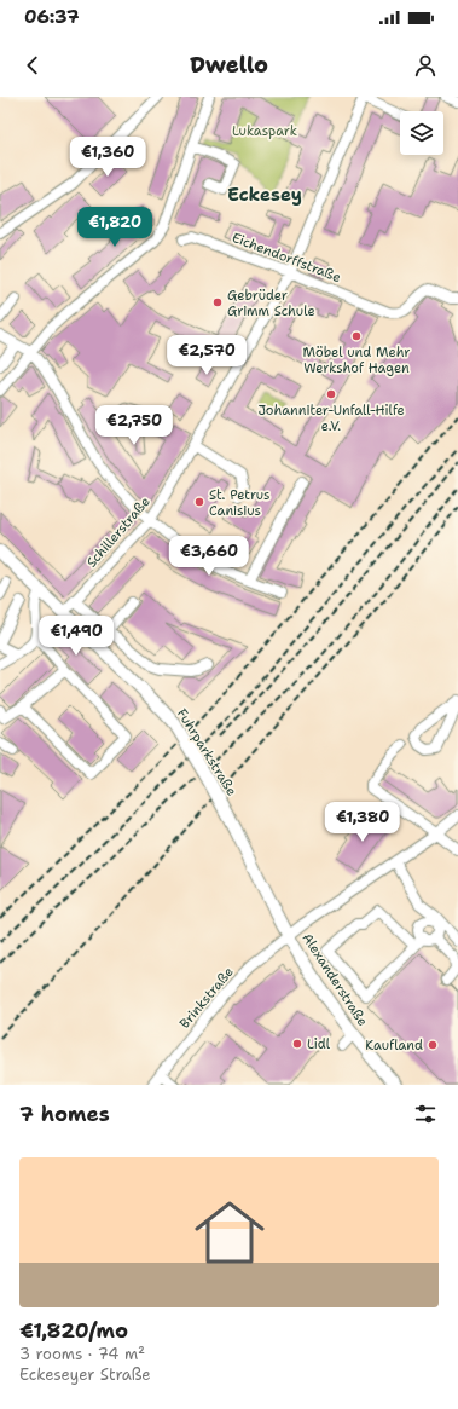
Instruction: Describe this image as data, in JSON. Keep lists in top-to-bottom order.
{
  "streets": {
    "main road": ["Fuhrparkstraße", "Alexanderstraße"],
    "street": ["Eichendorffstraße", "Schillerstraße", "Brinkstraße"]
  },
  "crossings": [
    ["Eichendorffstraße", "Schillerstraße"],
    ["Schillerstraße", "Fuhrparkstraße"],
    ["Fuhrparkstraße", "Alexanderstraße"],
    ["Fuhrparkstraße", "Brinkstraße"],
    ["Alexanderstraße", "Brinkstraße"]
  ],
  "districts": ["Eckesey"],
  "parks": ["Lukaspark"],
  "places": [
    "Gebrüder Grimm Schule",
    "Möbel und Mehr Werkshof Hagen",
    "Johanniter-Unfall-Hilfe e.V.",
    "St. Petrus Canisius",
    "Lidl",
    "Kaufland"
  ],
  "page": {
    "status": "06:37",
    "header": "Dwello",
    "price": [
      "€1,360",
      "€1,820",
      "€2,570",
      "€2,750",
      "€3,660",
      "€1,490",
      "€1,380"
    ],
    "heading": "7 homes",
    "list": [
      {
        "name": "€1,820/mo",
        "note": "3 rooms · 74 m² · Eckeseyer Straße"
      }
    ]
  }
}
